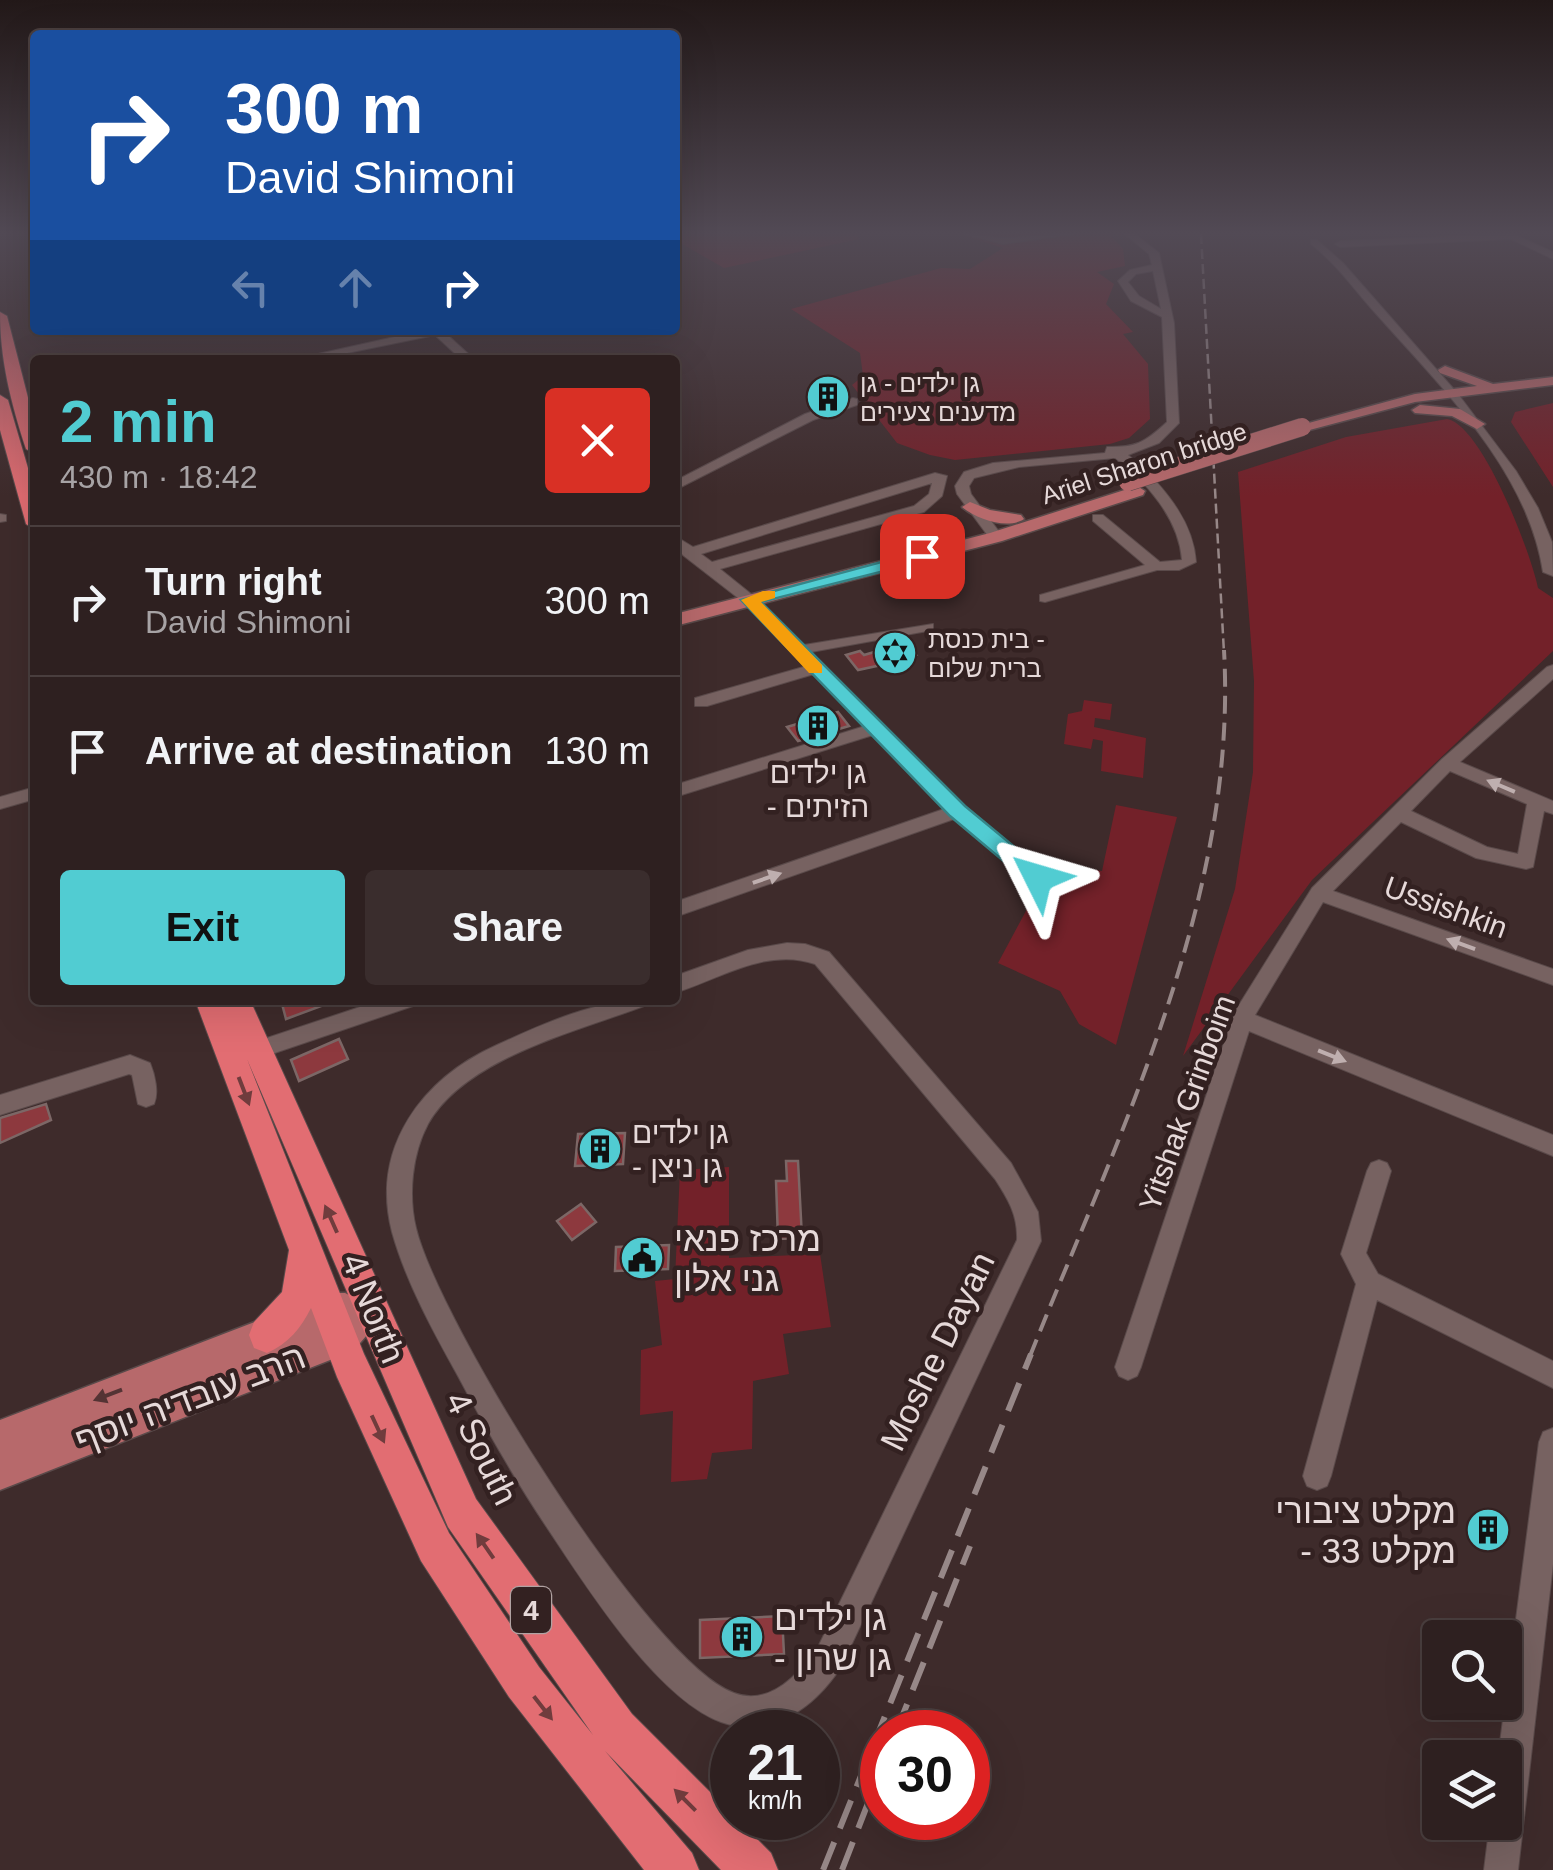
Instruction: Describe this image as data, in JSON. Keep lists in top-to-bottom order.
{
  "streets": {
    "highway": ["4 North", "4 South", "4"],
    "main road": ["Ariel Sharon bridge", "הרב עובדיה יוסף"],
    "street": ["Ussishkin", "Yitshak Grinboim", "Moshe Dayan"]
  },
  "crossings": [
    ["Ussishkin", "Yitshak Grinboim"],
    ["4 North", "הרב עובדיה יוסף"],
    ["4 North", "4 South"],
    ["הרב עובדיה יוסף", "4 South"]
  ],
  "one_way": ["4 North", "4 South"],
  "places": {
    "building": [
      "גן ילדים - גן מדענים צעירים",
      "גן ילדים - הזיתים",
      "גן ילדים - גן ניצן",
      "מקלט ציבורי - מקלט 33",
      "גן ילדים - גן שרון"
    ],
    "synagogue": ["בית כנסת - ברית שלום"],
    "public building": ["מרכז פנאי גני אלון"]
  },
  "page": {
    "turn": ["300 m", "David Shimoni"],
    "heading": ["2 min", "430 m · 18:42"],
    "list": [
      {
        "name": "Turn right",
        "note": "David Shimoni",
        "value": "300 m"
      },
      {
        "name": "Arrive at destination",
        "value": "130 m"
      }
    ],
    "buttons": ["Exit", "Share"],
    "speed": "21 km/h",
    "limit": "30"
  }
}
